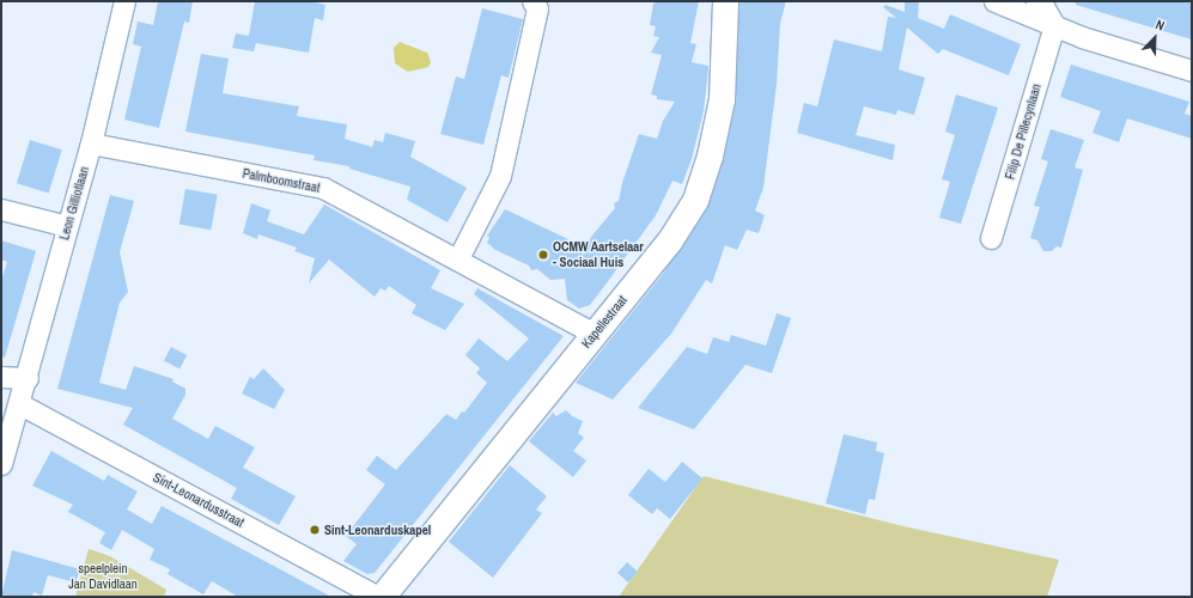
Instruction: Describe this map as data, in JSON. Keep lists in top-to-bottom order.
{
  "streets": {
    "street": [
      "Filip De Pillecynlaan",
      "Palmboomstraat",
      "Leon Gilliotlaan",
      "Kapellestraat",
      "Sint-Leonardusstraat"
    ]
  },
  "crossings": [
    ["Palmboomstraat", "Leon Gilliotlaan"],
    ["Palmboomstraat", "Kapellestraat"],
    ["Leon Gilliotlaan", "Sint-Leonardusstraat"],
    ["Kapellestraat", "Sint-Leonardusstraat"]
  ],
  "parks": ["speelplein Jan Davidlaan"],
  "places": ["OCMW Aartselaar - Sociaal Huis", "Sint-Leonarduskapel"],
  "north": "top right"
}
